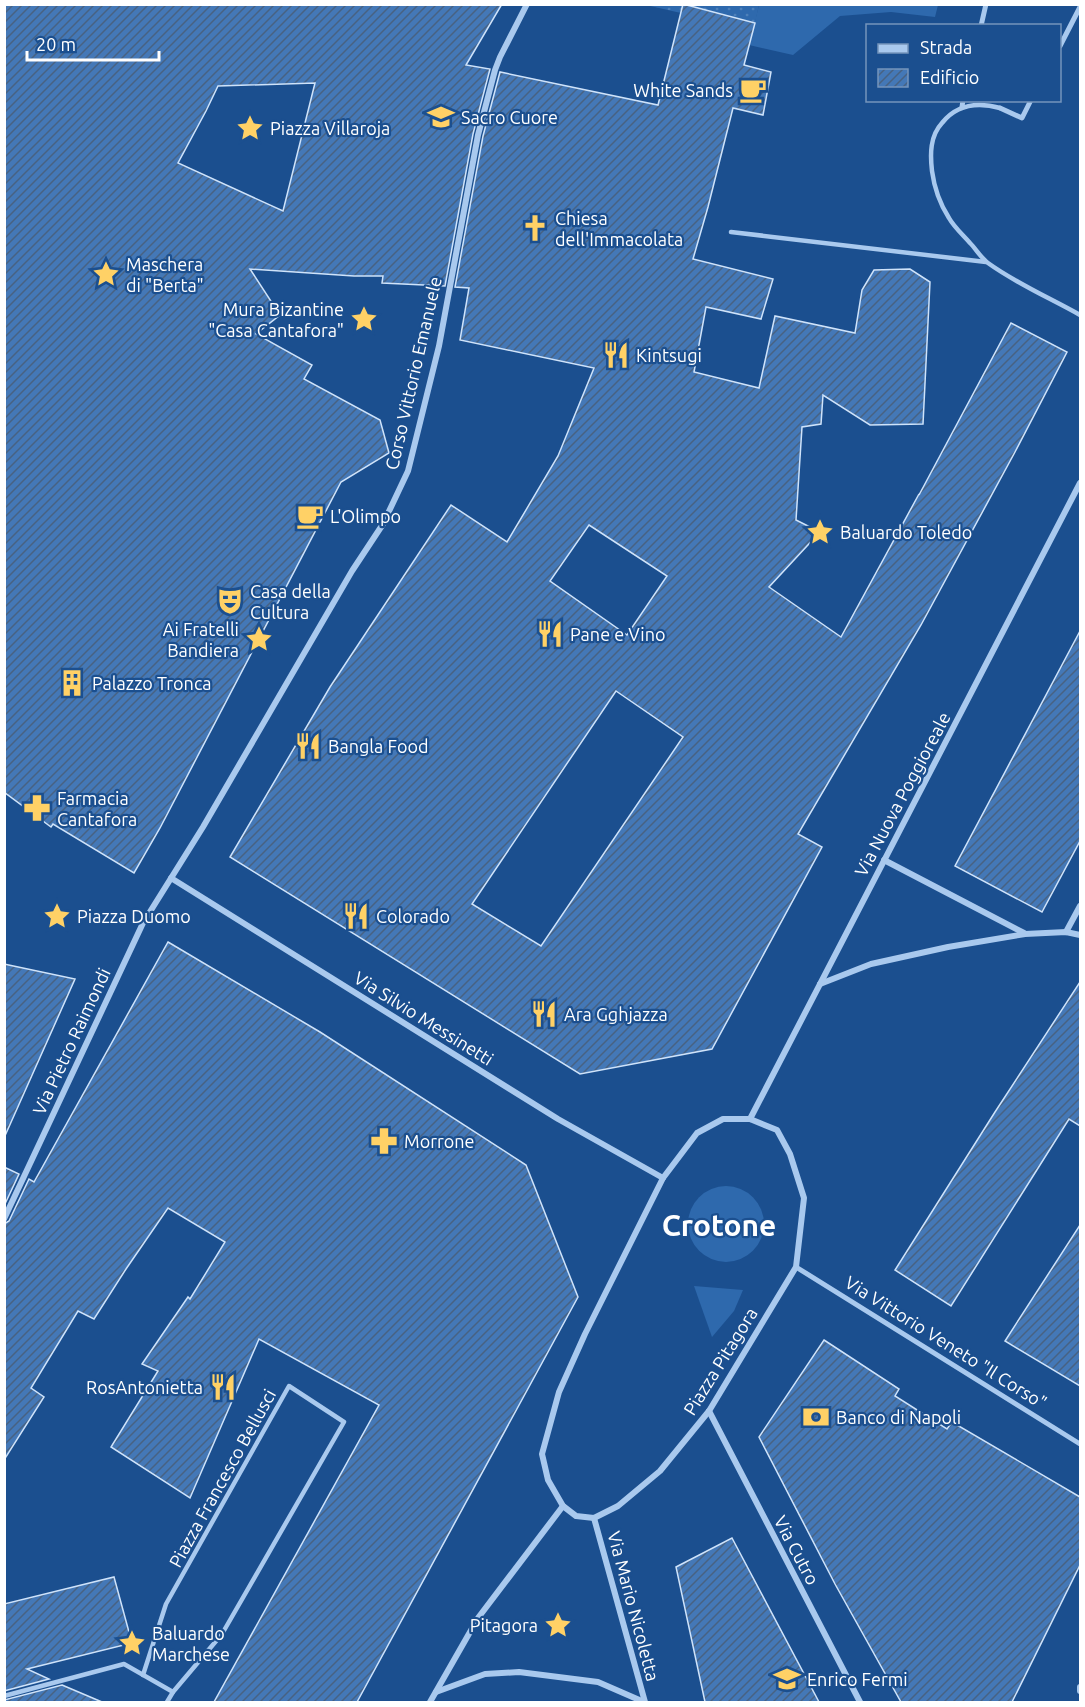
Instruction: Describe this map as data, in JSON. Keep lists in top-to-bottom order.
{
  "streets": {
    "street": [
      "Corso Vittorio Emanuele",
      "Via Nuova Poggioreale",
      "Via Silvio Messinetti",
      "Via Pietro Raimondi",
      "Via Vittorio Veneto \"Il Corso\"",
      "Piazza Pitagora",
      "Via Cutro",
      "Via Mario Nicoletta"
    ],
    "lane": ["Piazza Francesco Bellusci"]
  },
  "crossings": [
    ["Corso Vittorio Emanuele", "Via Silvio Messinetti"],
    ["Corso Vittorio Emanuele", "Via Pietro Raimondi"],
    ["Via Nuova Poggioreale", "Piazza Pitagora"],
    ["Via Silvio Messinetti", "Via Pietro Raimondi"],
    ["Via Silvio Messinetti", "Piazza Pitagora"],
    ["Via Vittorio Veneto \"Il Corso\"", "Piazza Pitagora"],
    ["Piazza Pitagora", "Via Cutro"],
    ["Piazza Pitagora", "Via Mario Nicoletta"]
  ],
  "districts": ["Crotone"],
  "places": {
    "cafe": ["White Sands", "L'Olimpo"],
    "school or university": ["Sacro Cuore", "Enrico Fermi"],
    "place": [
      "Piazza Villaroja",
      "Maschera di \"Berta\"",
      "Mura Bizantine \"Casa Cantafora\"",
      "Baluardo Toledo",
      "Ai Fratelli Bandiera",
      "Piazza Duomo",
      "Pitagora",
      "Baluardo Marchese"
    ],
    "church": ["Chiesa dell'Immacolata"],
    "restaurant": [
      "Kintsugi",
      "Pane e Vino",
      "Bangla Food",
      "Colorado",
      "Ara Gghjazza",
      "RosAntonietta"
    ],
    "theatre": ["Casa della Cultura"],
    "building": ["Palazzo Tronca"],
    "pharmacy": ["Farmacia Cantafora", "Morrone"],
    "bank": ["Banco di Napoli"]
  },
  "legend": ["Strada", "Edificio"],
  "scale_bar": "20 m"
}
